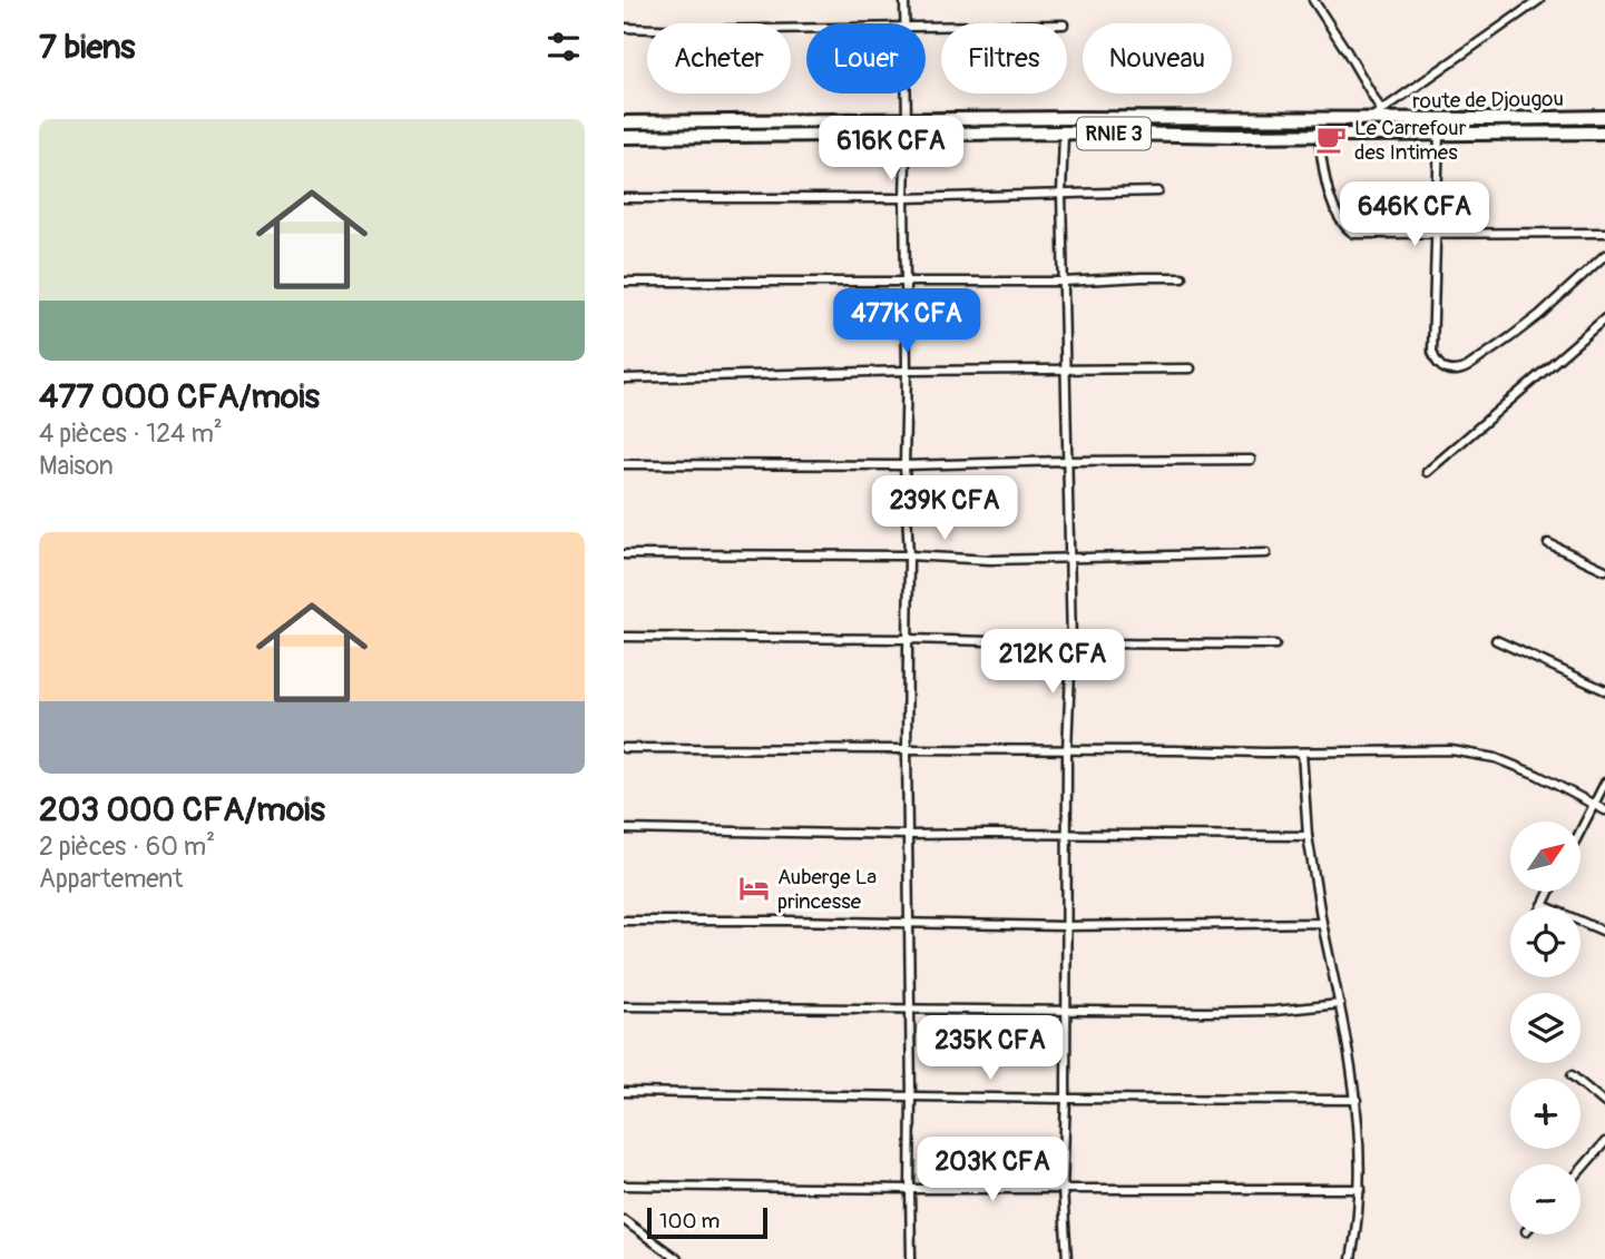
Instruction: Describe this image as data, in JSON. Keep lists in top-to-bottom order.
{
  "streets": {
    "highway": ["route de Djougou", "RNIE 3"]
  },
  "places": {
    "cafe": ["Le Carrefour des Intimes"],
    "hotel": ["Auberge La princesse"]
  },
  "scale_bar": "100 m",
  "north": "top right",
  "page": {
    "heading": "7 biens",
    "chip": [
      "Acheter",
      "Louer",
      "Filtres",
      "Nouveau"
    ],
    "list": [
      {
        "name": "477 000 CFA/mois",
        "note": "4 pièces · 124 m² · Maison"
      },
      {
        "name": "203 000 CFA/mois",
        "note": "2 pièces · 60 m² · Appartement"
      }
    ],
    "price": [
      "616K CFA",
      "646K CFA",
      "477K CFA",
      "239K CFA",
      "212K CFA",
      "235K CFA",
      "203K CFA"
    ],
    "map_buttons": ["+", "−"],
    "scale": "100 m"
  }
}
